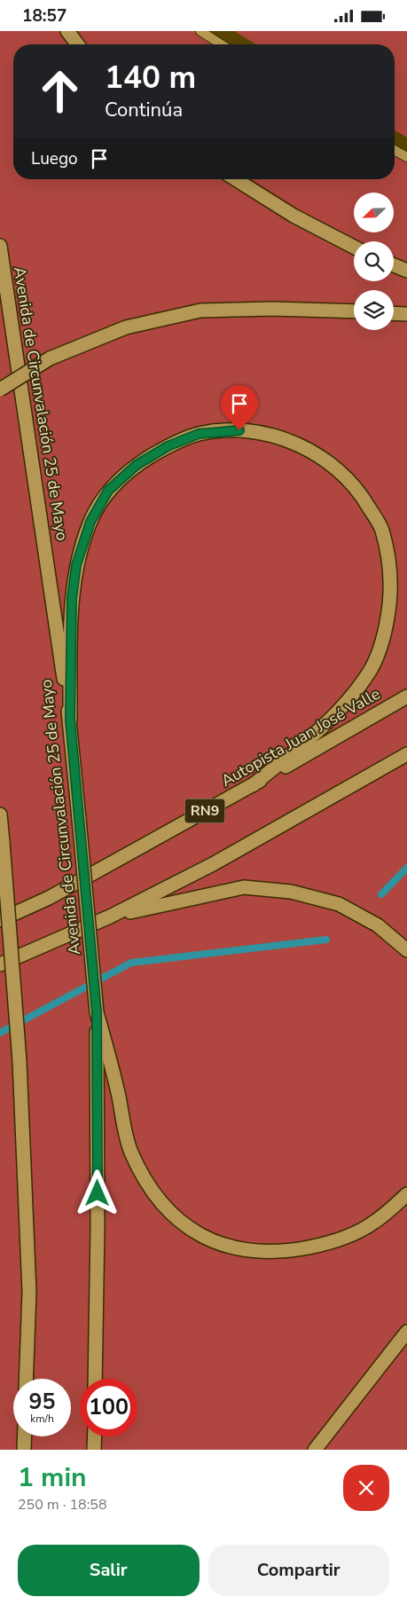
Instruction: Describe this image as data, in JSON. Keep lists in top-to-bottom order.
{
  "streets": {
    "highway": ["Avenida de Circunvalación 25 de Mayo", "Autopista Juan José Valle", "RN9"]
  },
  "north": "bottom left",
  "page": {
    "status": "18:57",
    "turn": ["140 m", "Continúa"],
    "then": "Luego",
    "speed": "95 km/h",
    "limit": "100",
    "heading": ["1 min", "250 m · 18:58"],
    "buttons": ["Salir", "Compartir"]
  }
}
